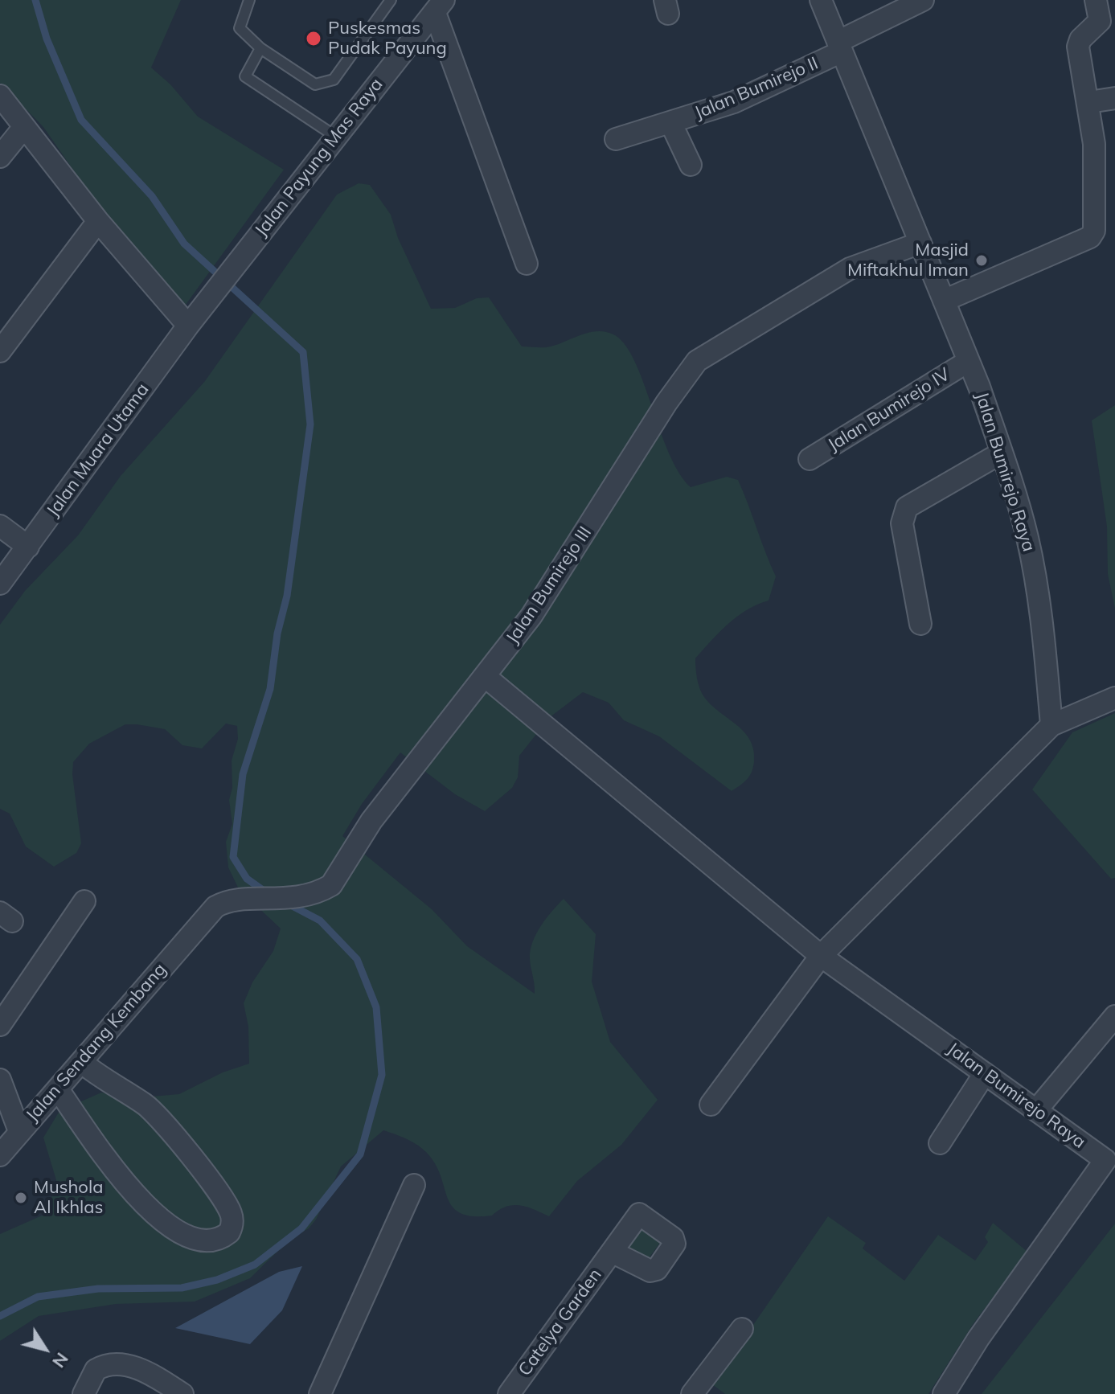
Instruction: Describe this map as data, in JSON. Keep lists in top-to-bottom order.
{
  "streets": {
    "street": [
      "Jalan Bumirejo II",
      "Jalan Payung Mas Raya",
      "Jalan Bumirejo IV",
      "Jalan Muara Utama",
      "Jalan Bumirejo Raya",
      "Jalan Bumirejo III",
      "Jalan Sendang Kembang",
      "Catelya Garden"
    ]
  },
  "crossings": [
    ["Jalan Bumirejo II", "Jalan Bumirejo Raya"],
    ["Jalan Payung Mas Raya", "Jalan Muara Utama"],
    ["Jalan Bumirejo IV", "Jalan Bumirejo Raya"],
    ["Jalan Bumirejo Raya", "Jalan Bumirejo III"],
    ["Jalan Bumirejo III", "Jalan Sendang Kembang"]
  ],
  "places": ["Puskesmas Pudak Payung", "Masjid Miftakhul Iman", "Mushola Al Ikhlas"],
  "north": "bottom right"
}
